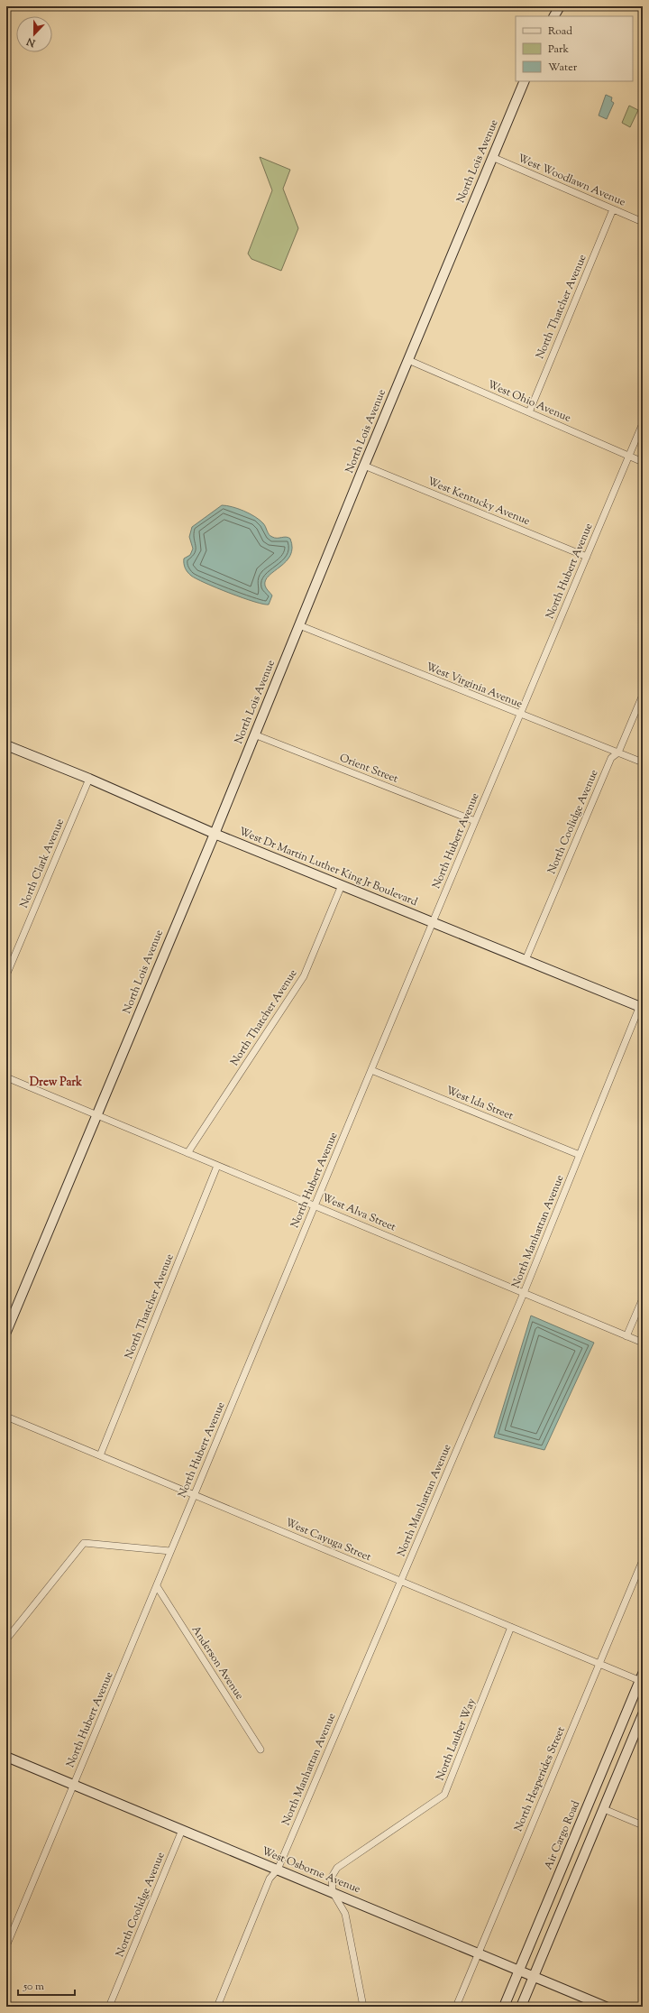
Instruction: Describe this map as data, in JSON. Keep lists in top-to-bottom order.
{
  "streets": {
    "street": [
      "North Lois Avenue",
      "West Woodlawn Avenue",
      "North Thatcher Avenue",
      "West Ohio Avenue",
      "West Kentucky Avenue",
      "North Hubert Avenue",
      "West Virginia Avenue",
      "Orient Street",
      "North Coolidge Avenue",
      "North Clark Avenue",
      "West Dr Martin Luther King Jr Boulevard",
      "West Ida Street",
      "West Alva Street",
      "North Manhattan Avenue",
      "West Cayuga Street",
      "Anderson Avenue",
      "North Lauber Way",
      "North Hesperides Street",
      "Air Cargo Road",
      "West Osborne Avenue"
    ]
  },
  "crossings": [
    ["North Lois Avenue", "West Woodlawn Avenue"],
    ["North Lois Avenue", "West Ohio Avenue"],
    ["North Lois Avenue", "West Kentucky Avenue"],
    ["North Lois Avenue", "West Virginia Avenue"],
    ["North Lois Avenue", "Orient Street"],
    ["North Lois Avenue", "West Dr Martin Luther King Jr Boulevard"],
    ["North Lois Avenue", "West Alva Street"],
    ["West Woodlawn Avenue", "North Thatcher Avenue"],
    ["North Thatcher Avenue", "West Ohio Avenue"],
    ["North Thatcher Avenue", "West Dr Martin Luther King Jr Boulevard"],
    ["North Thatcher Avenue", "West Alva Street"],
    ["North Thatcher Avenue", "West Cayuga Street"],
    ["West Ohio Avenue", "North Hubert Avenue"],
    ["West Kentucky Avenue", "North Hubert Avenue"],
    ["North Hubert Avenue", "West Virginia Avenue"],
    ["North Hubert Avenue", "Orient Street"],
    ["North Hubert Avenue", "West Dr Martin Luther King Jr Boulevard"],
    ["North Hubert Avenue", "West Ida Street"],
    ["North Hubert Avenue", "West Alva Street"],
    ["North Hubert Avenue", "West Cayuga Street"],
    ["North Hubert Avenue", "Anderson Avenue"],
    ["North Hubert Avenue", "West Osborne Avenue"],
    ["West Virginia Avenue", "North Coolidge Avenue"],
    ["North Coolidge Avenue", "West Dr Martin Luther King Jr Boulevard"],
    ["North Coolidge Avenue", "West Osborne Avenue"],
    ["North Clark Avenue", "West Dr Martin Luther King Jr Boulevard"],
    ["West Dr Martin Luther King Jr Boulevard", "North Manhattan Avenue"],
    ["West Ida Street", "North Manhattan Avenue"],
    ["West Alva Street", "North Manhattan Avenue"],
    ["North Manhattan Avenue", "West Cayuga Street"],
    ["North Manhattan Avenue", "West Osborne Avenue"],
    ["West Cayuga Street", "North Lauber Way"],
    ["West Cayuga Street", "North Hesperides Street"],
    ["West Cayuga Street", "Air Cargo Road"],
    ["North Lauber Way", "West Osborne Avenue"],
    ["North Hesperides Street", "West Osborne Avenue"],
    ["Air Cargo Road", "West Osborne Avenue"]
  ],
  "districts": ["Drew Park"],
  "legend": ["Road", "Park", "Water"],
  "scale_bar": "50 m",
  "north": "bottom"
}
